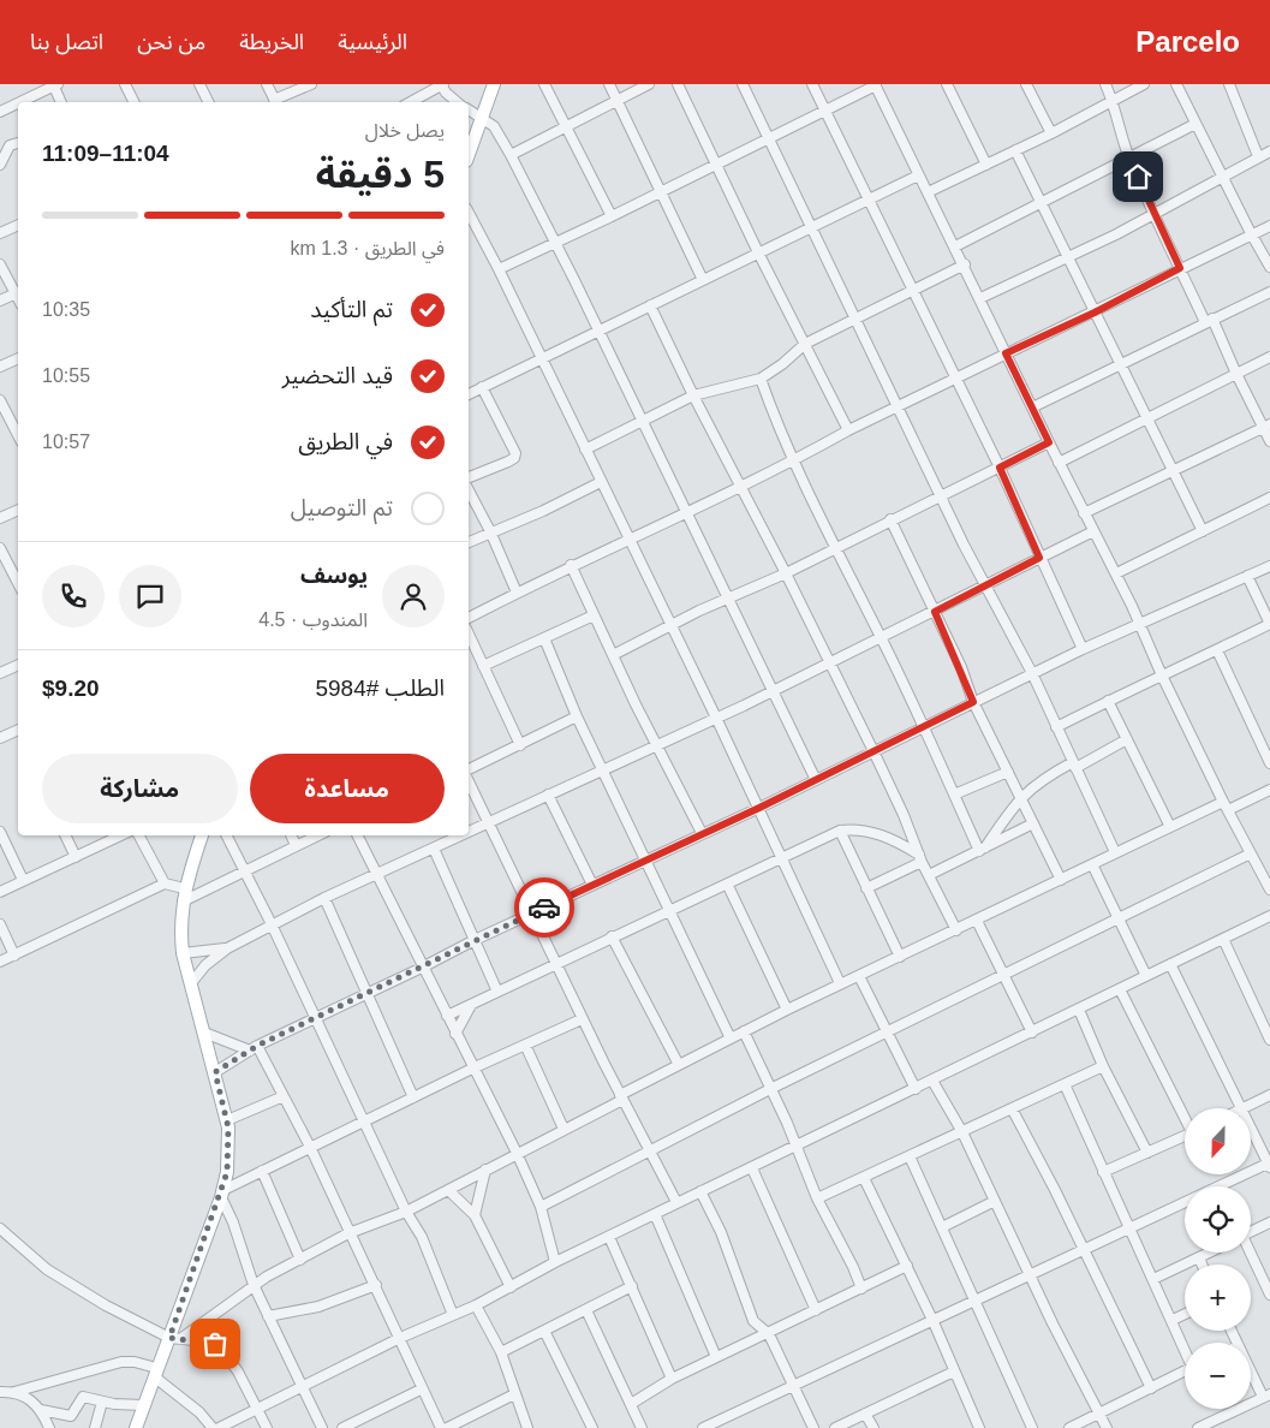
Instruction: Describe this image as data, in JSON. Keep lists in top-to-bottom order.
{
  "north": "bottom",
  "page": {
    "header": "Parcelo",
    "nav": [
      "الرئيسية",
      "الخريطة",
      "من نحن",
      "اتصل بنا"
    ],
    "heading": ["5 دقيقة", "يصل خلال", "11:04–11:09"],
    "panel": [
      "يوسف",
      "المندوب · 4.5",
      "الطلب #5984",
      "$9.20"
    ],
    "bar": "في الطريق · 1.3 km",
    "list": [
      ["تم التأكيد", "10:35"],
      ["قيد التحضير", "10:55"],
      ["في الطريق", "10:57"],
      "تم التوصيل"
    ],
    "buttons": ["مساعدة", "مشاركة"],
    "map_buttons": ["+", "−"]
  }
}
